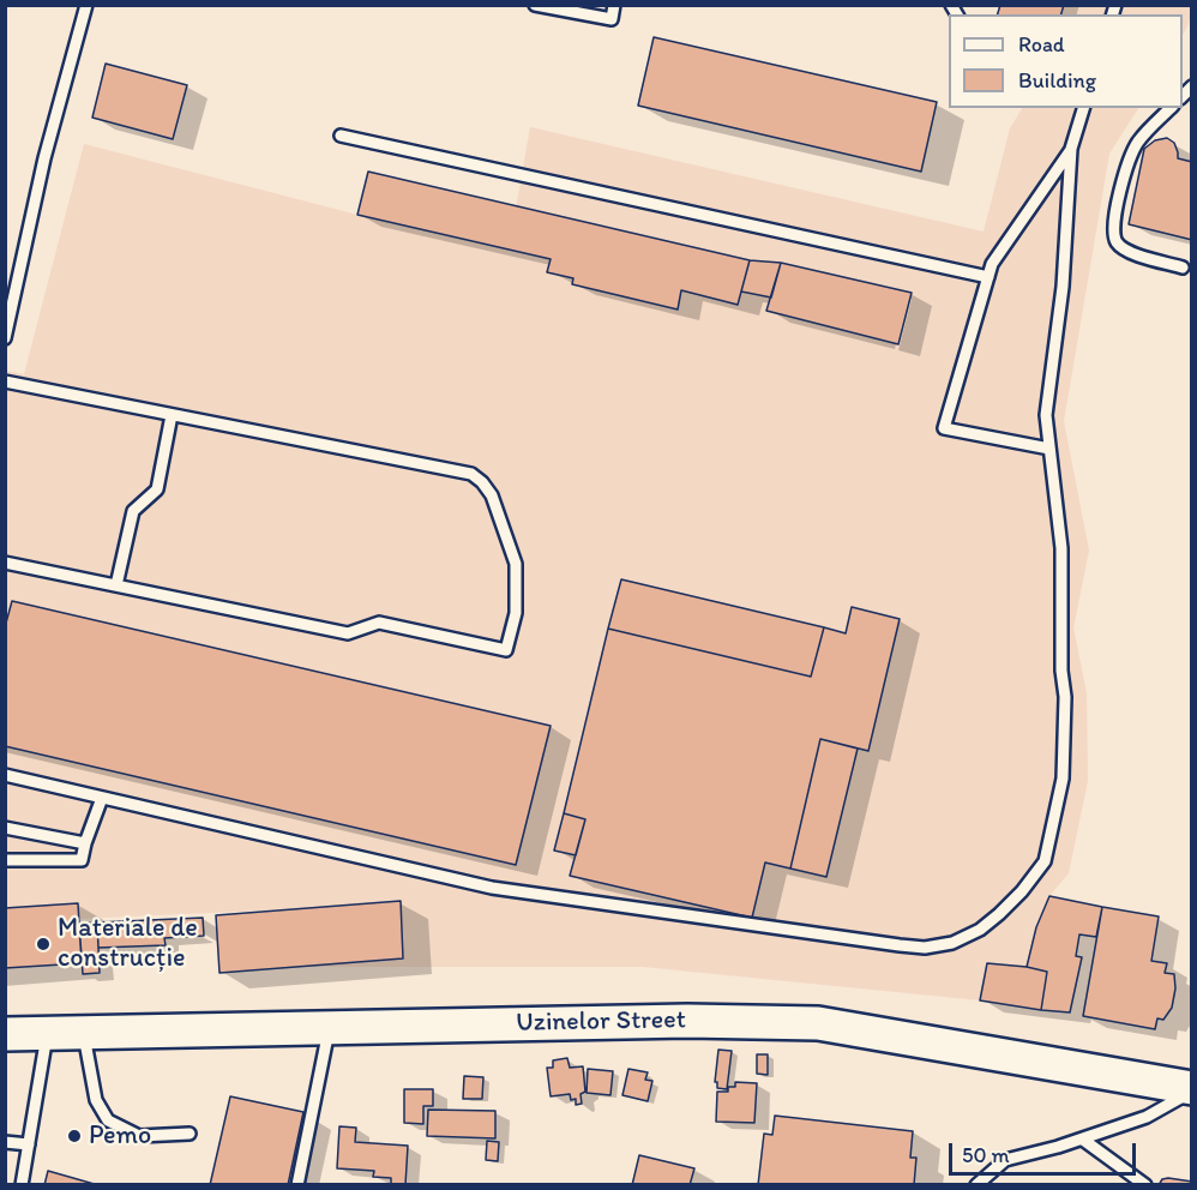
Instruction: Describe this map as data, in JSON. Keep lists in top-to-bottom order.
{
  "streets": {
    "main road": ["Uzinelor Street"]
  },
  "places": ["Materiale de construcție", "Pemo"],
  "legend": ["Road", "Building"],
  "scale_bar": "50 m"
}
